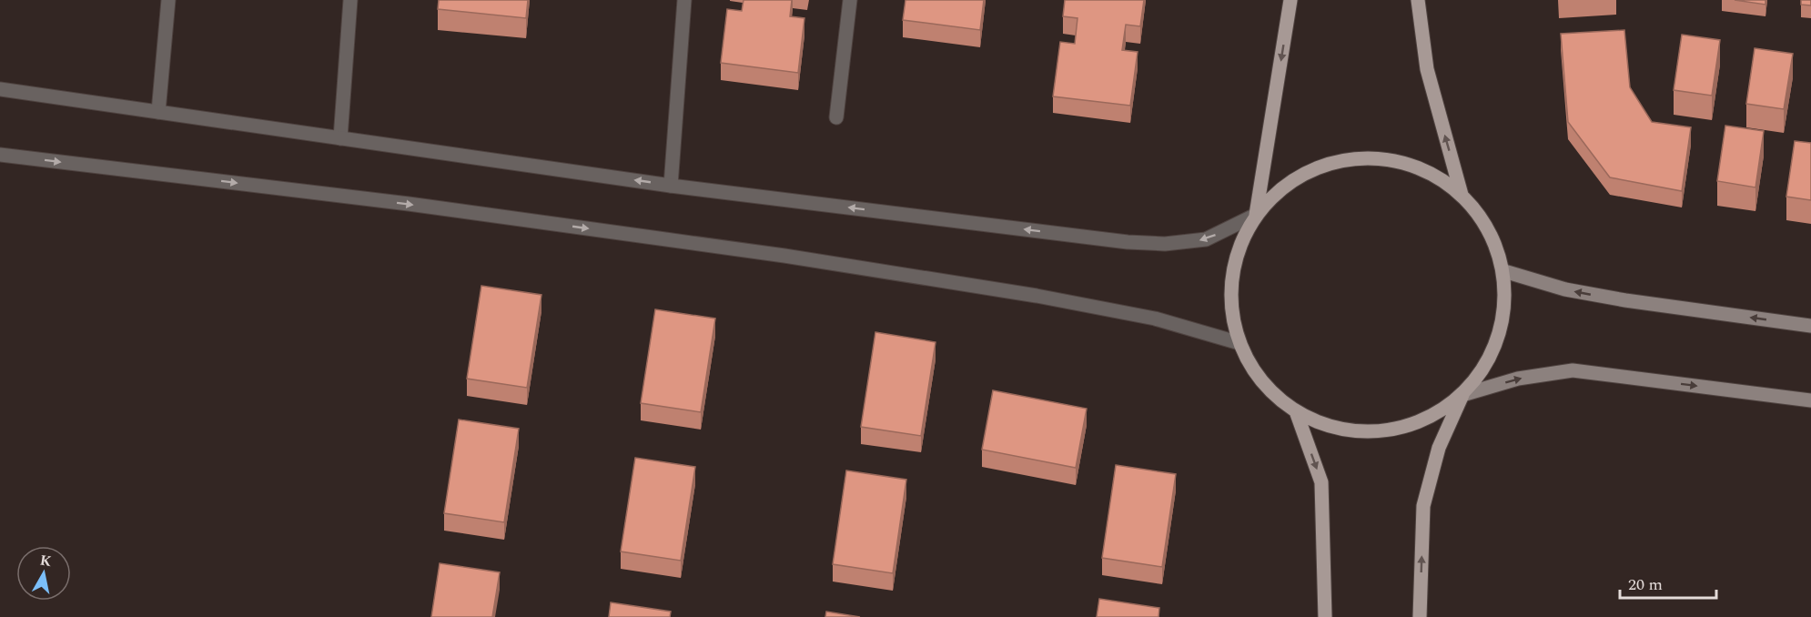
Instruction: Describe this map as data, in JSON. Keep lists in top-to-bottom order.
{
  "scale_bar": "20 m",
  "north": "top"
}
